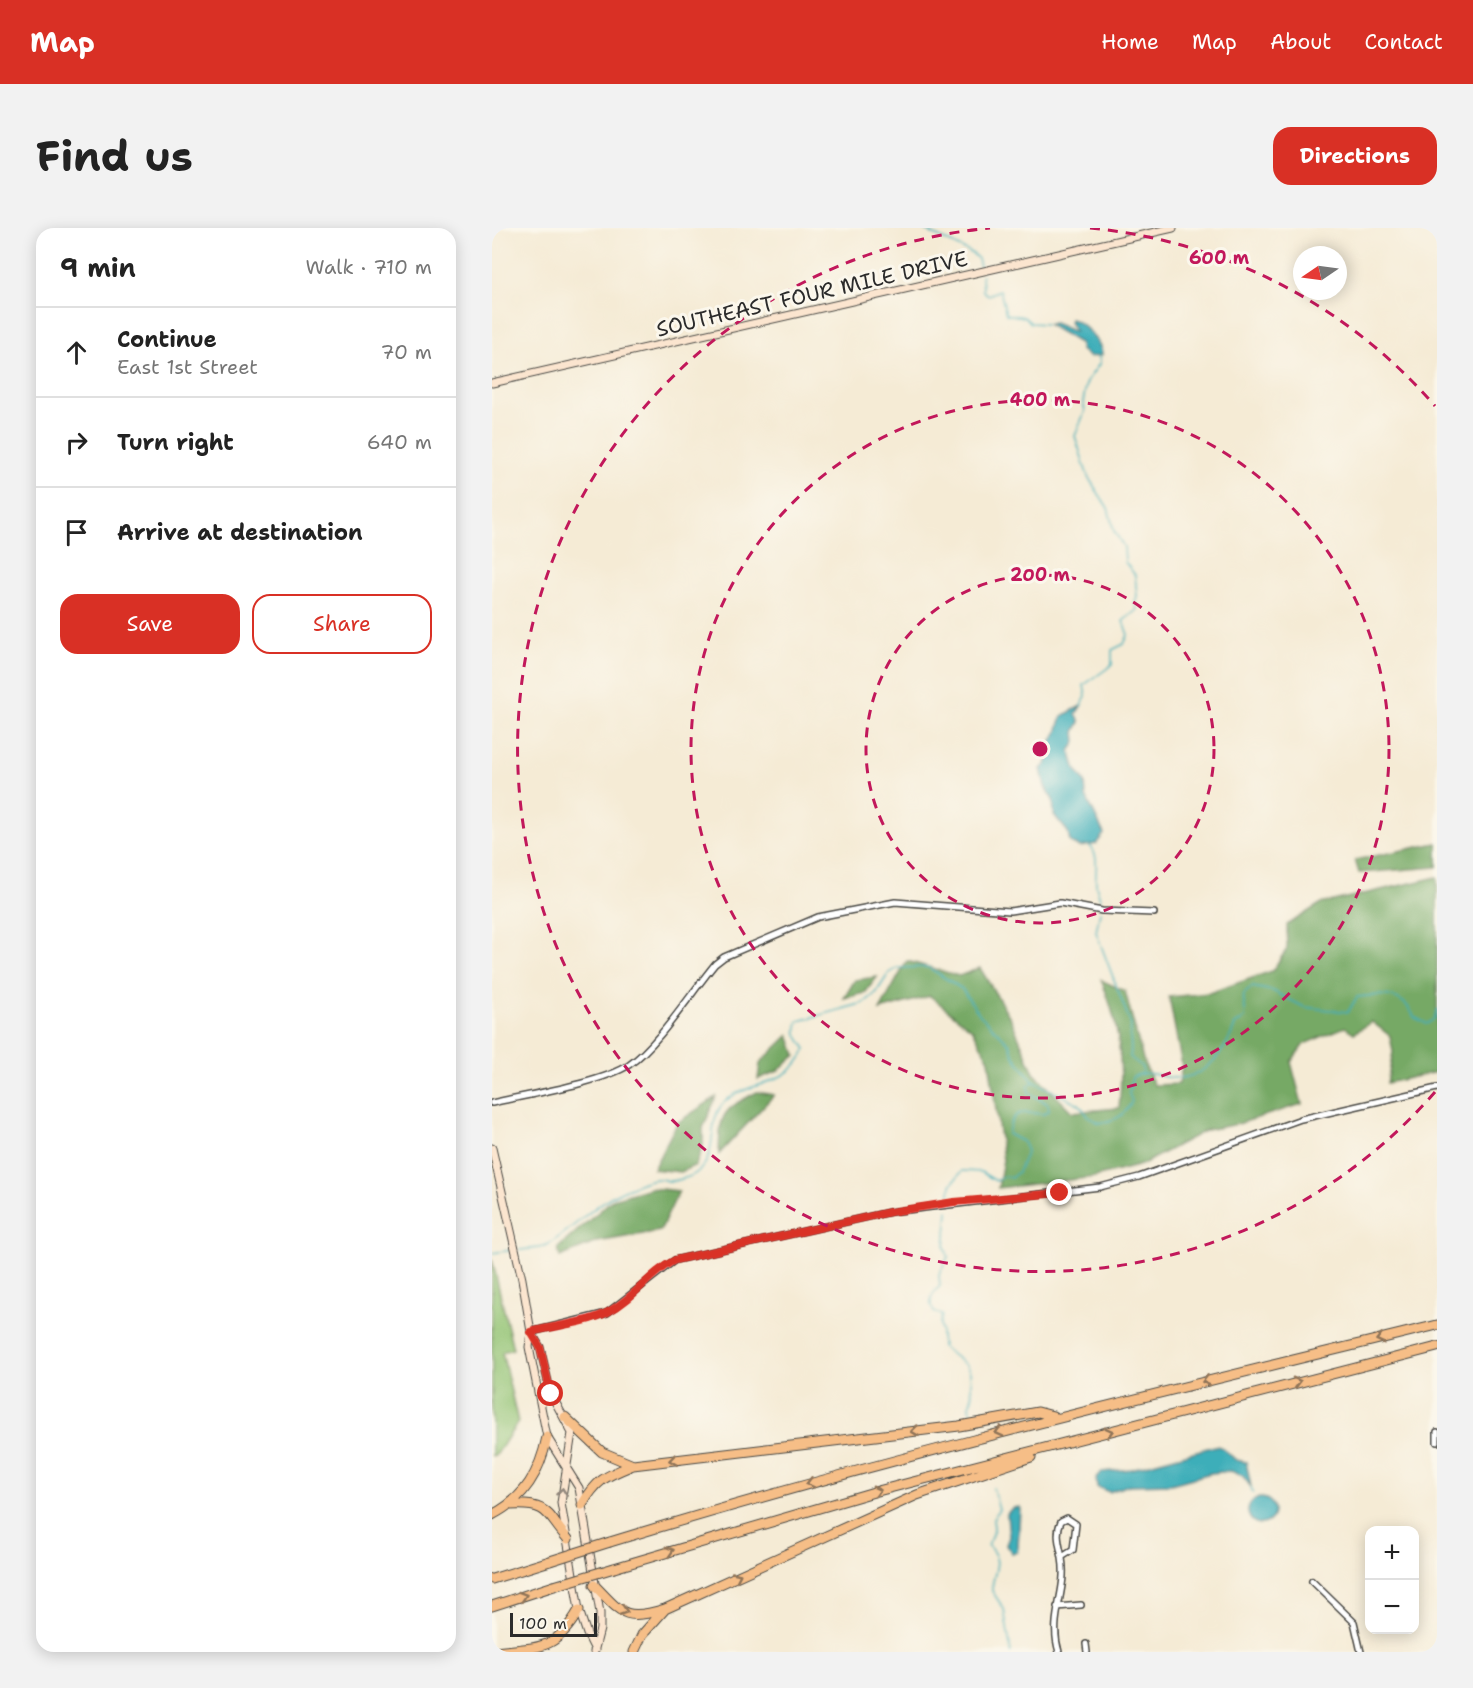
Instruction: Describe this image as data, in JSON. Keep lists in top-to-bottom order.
{
  "streets": {
    "main road": ["SOUTHEAST FOUR MILE DRIVE"]
  },
  "scale_bar": "100 m",
  "north": "left",
  "page": {
    "header": "Map",
    "nav": [
      "Home",
      "Map",
      "About",
      "Contact"
    ],
    "buttons": [
      "Directions",
      ["Save", "Share"]
    ],
    "title": "Find us",
    "heading": ["9 min", "Walk · 710 m"],
    "list": [
      ["Continue", "East 1st Street", "70 m"],
      ["Turn right", "640 m"],
      "Arrive at destination"
    ],
    "map_buttons": ["+", "−"],
    "scale": "100 m"
  },
  "rings": ["600 m", "400 m", "200 m"]
}
